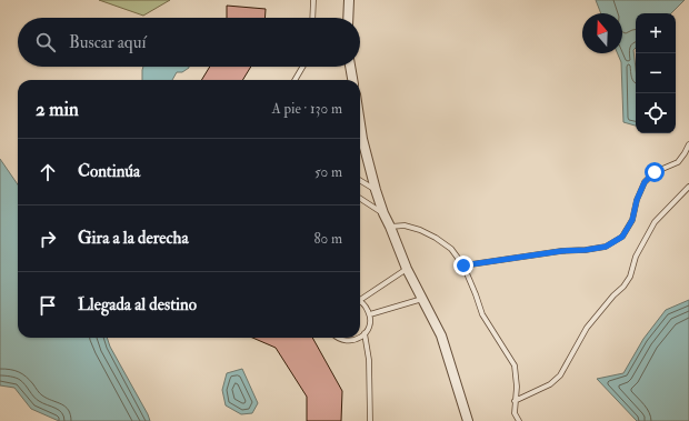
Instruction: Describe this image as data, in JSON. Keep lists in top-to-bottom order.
{
  "north": "top",
  "page": {
    "map_buttons": ["+", "−"],
    "search": "Buscar aquí",
    "heading": ["2 min", "A pie · 130 m"],
    "list": [
      ["Continúa", "50 m"],
      ["Gira a la derecha", "80 m"],
      "Llegada al destino"
    ]
  }
}
